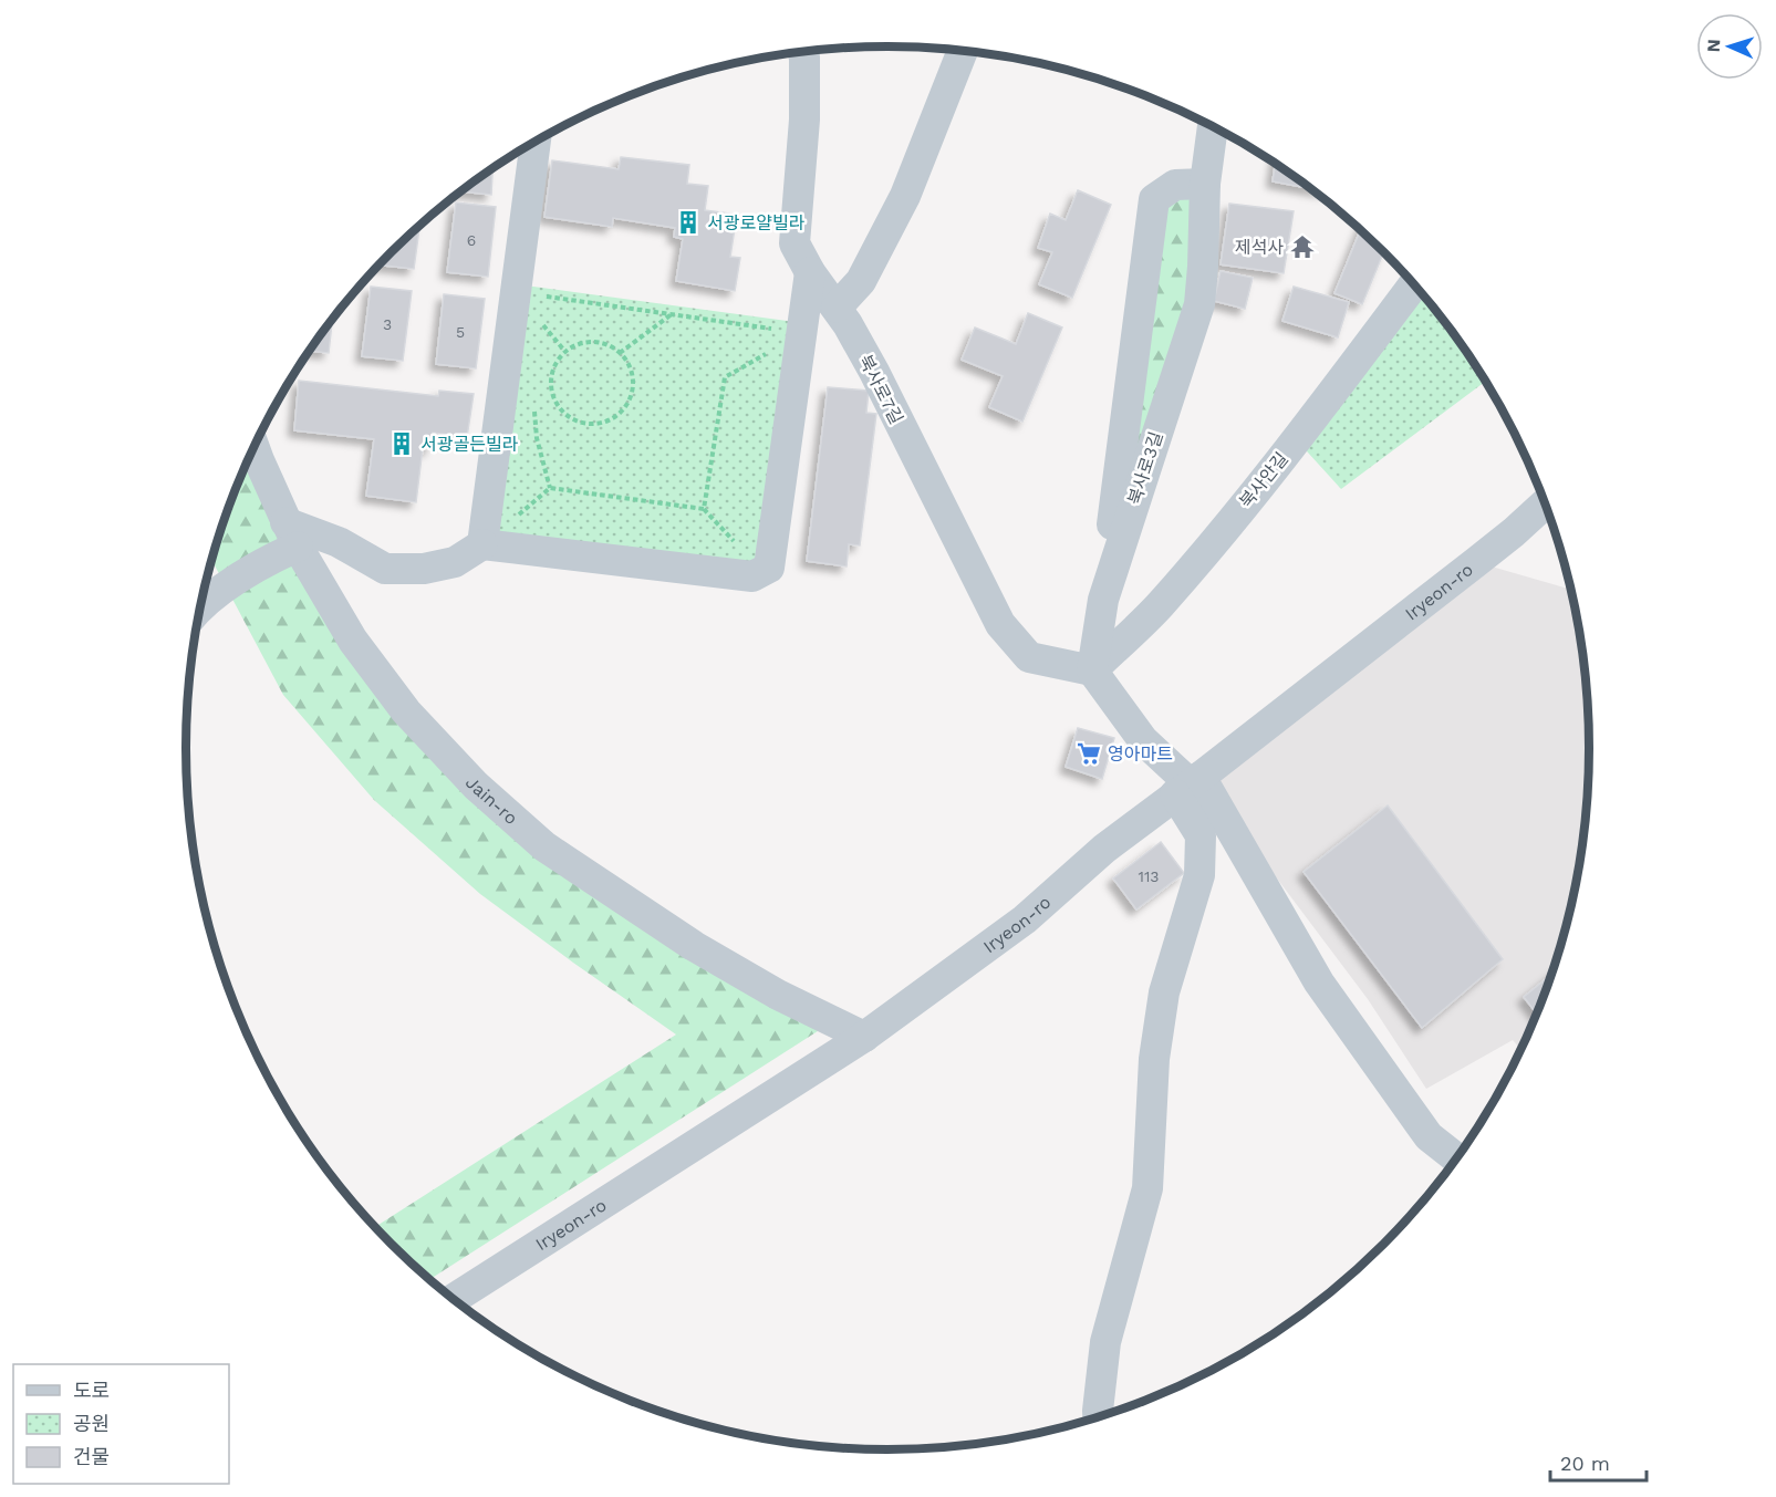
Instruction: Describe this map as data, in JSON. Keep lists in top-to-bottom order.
{
  "streets": {
    "street": [
      "북사로7길",
      "북사로3길",
      "북사안길",
      "Iryeon-ro",
      "Jain-ro"
    ]
  },
  "crossings": [
    ["북사로7길", "북사로3길"],
    ["북사로7길", "북사안길"],
    ["북사로3길", "북사안길"],
    ["Iryeon-ro", "Jain-ro"]
  ],
  "places": {
    "building": ["서광로얄빌라", "서광골든빌라"],
    "temple": ["제석사"],
    "supermarket": ["영아마트"]
  },
  "house_numbers": [
    "6",
    "3",
    "5",
    "113"
  ],
  "legend": ["도로", "공원", "건물"],
  "scale_bar": "20 m",
  "north": "left"
}
